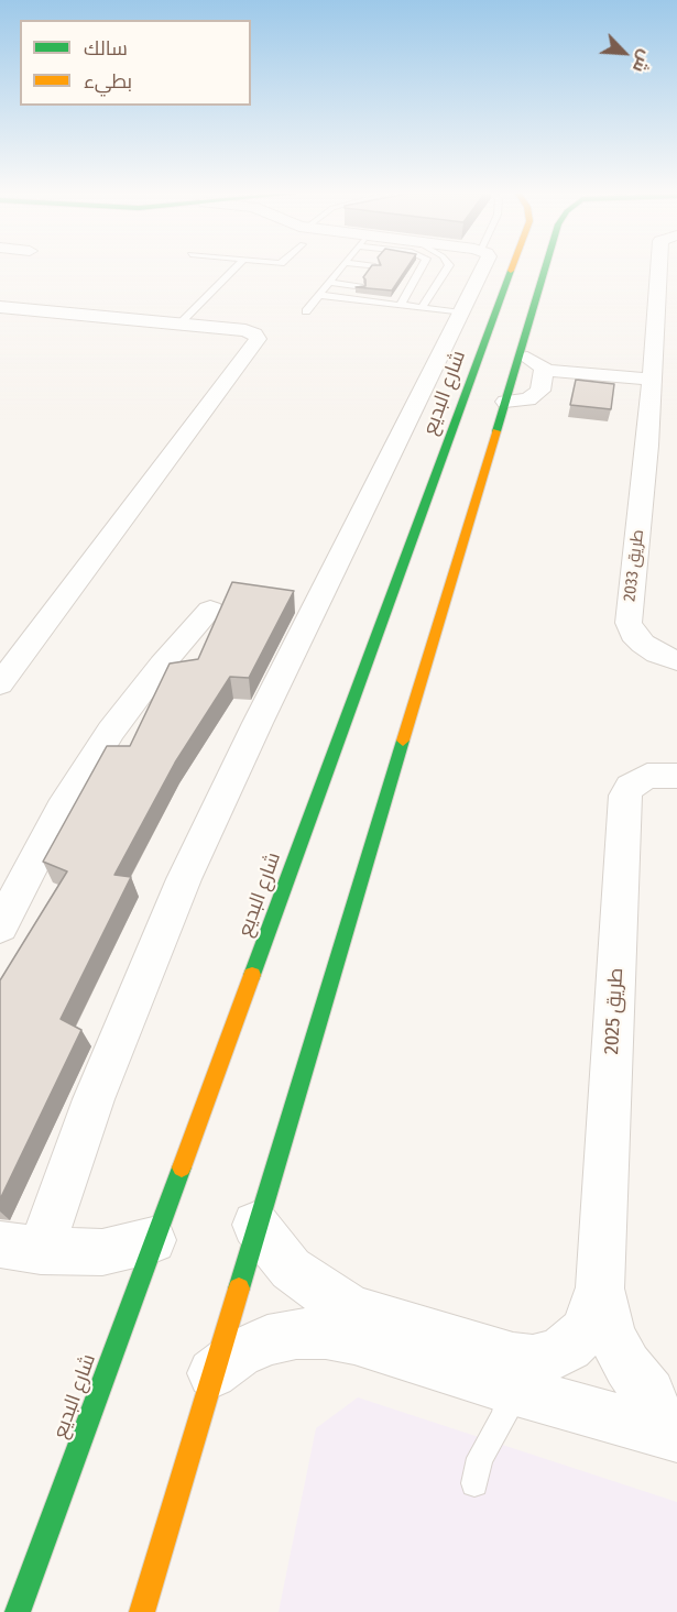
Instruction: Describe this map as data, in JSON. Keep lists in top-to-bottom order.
{
  "streets": {
    "main road": ["شارع البديع"],
    "street": ["طريق 2033", "طريق 2025"]
  },
  "legend": ["سالك", "بطيء"],
  "north": "bottom right"
}
